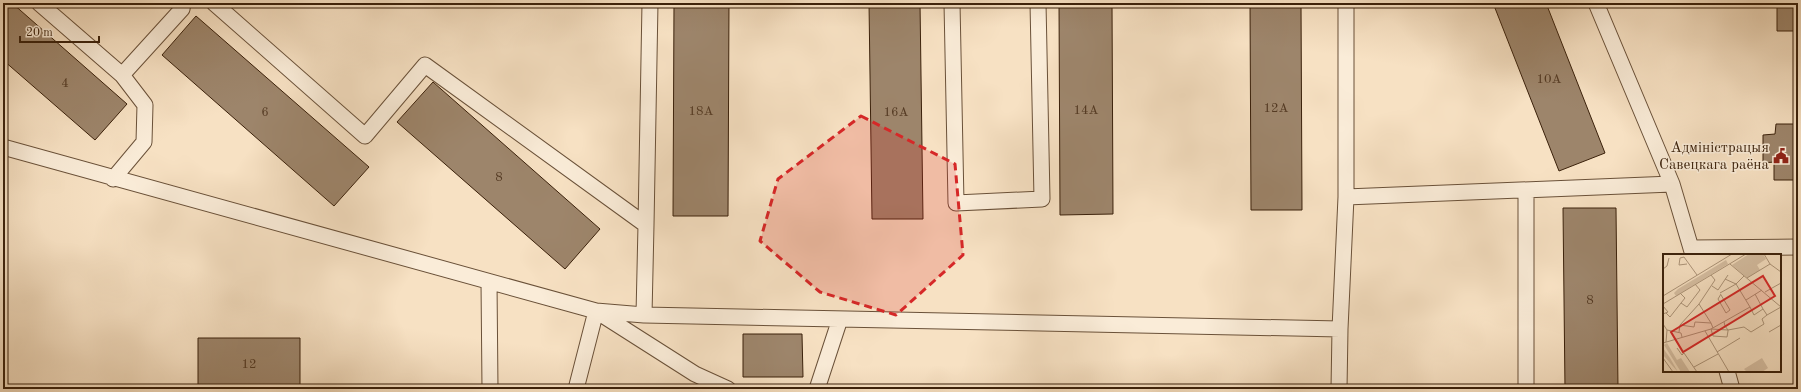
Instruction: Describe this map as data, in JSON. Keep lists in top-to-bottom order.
{
  "places": {
    "public building": ["Адміністрацыя Савецкага раёна"]
  },
  "house_numbers": [
    "10А",
    "4",
    "12А",
    "14А",
    "18А",
    "6",
    "16А",
    "8",
    "8",
    "12"
  ],
  "scale_bar": "20 m"
}
